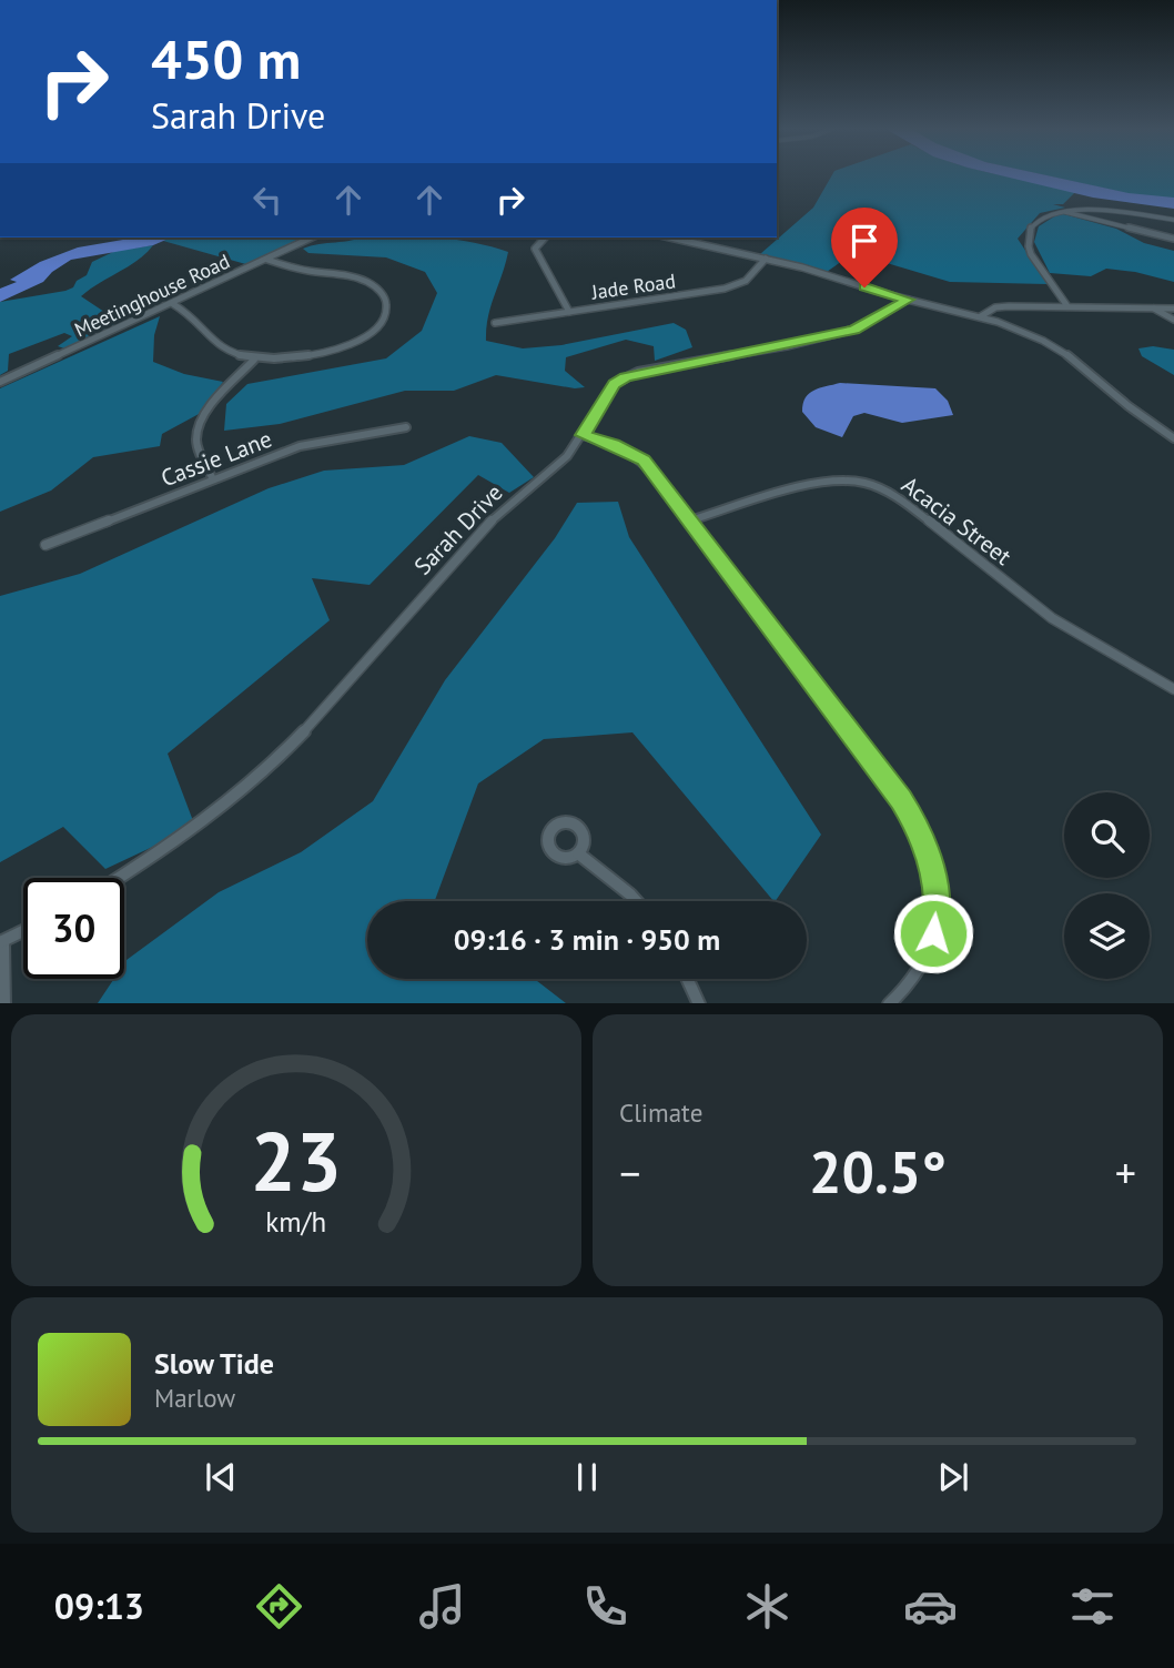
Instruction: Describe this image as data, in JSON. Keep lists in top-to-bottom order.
{
  "streets": {
    "street": [
      "Jade Road",
      "Meetinghouse Road",
      "Cassie Lane",
      "Acacia Street",
      "Sarah Drive"
    ]
  },
  "page": {
    "turn": ["450 m", "Sarah Drive"],
    "limit": "30",
    "trip": "09:16 · 3 min · 950 m",
    "tile": "Climate",
    "heat": ["−", "20.5°", "+"],
    "song": ["Slow Tide", "Marlow"],
    "tabs": "09:13",
    "gauge": ["23", "km/h"]
  }
}
